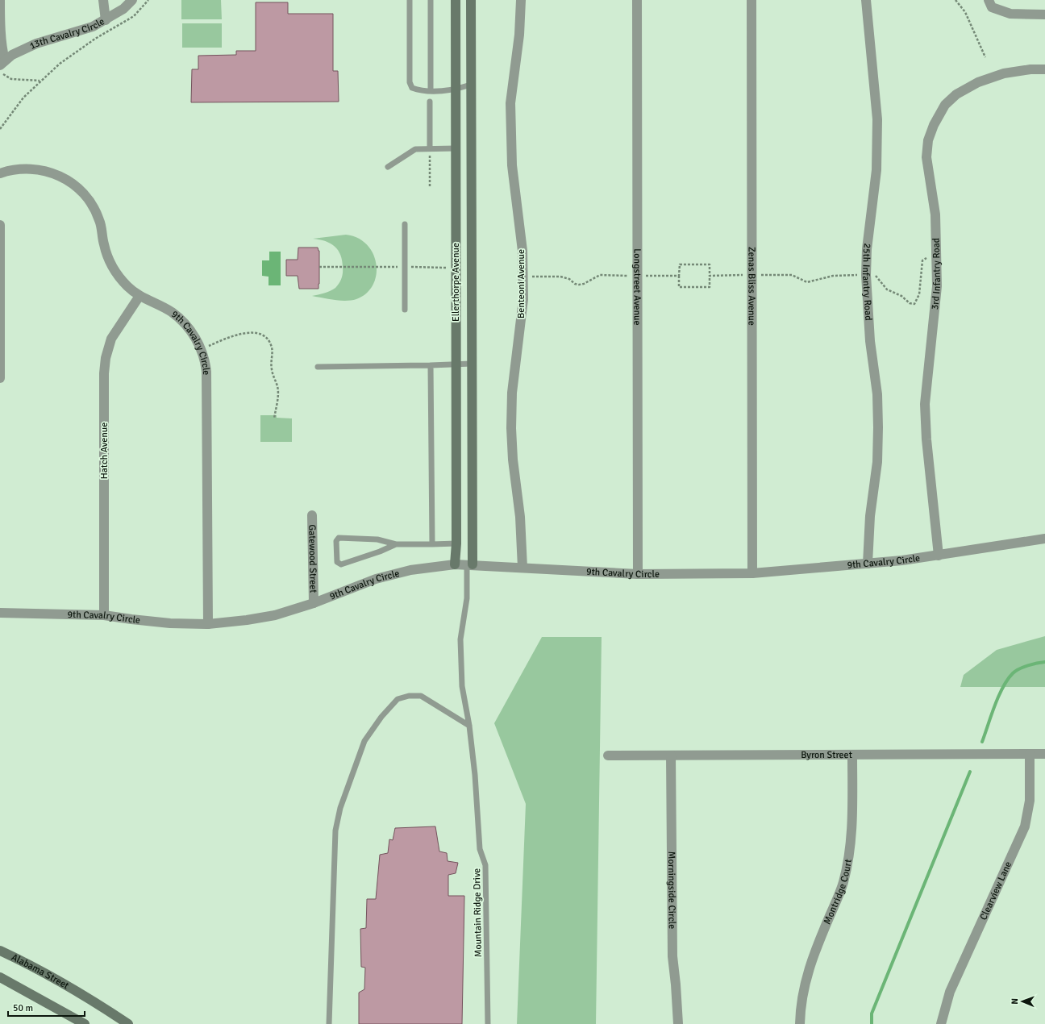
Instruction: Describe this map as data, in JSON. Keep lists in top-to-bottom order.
{
  "streets": {
    "street": [
      "13th Cavalry Circle",
      "3rd Infantry Road",
      "25th Infantry Road",
      "Ellerthorpe Avenue",
      "Benteoni Avenue",
      "Zenas Bliss Avenue",
      "Longstreet Avenue",
      "9th Cavalry Circle",
      "Hatch Avenue",
      "Gatewood Street",
      "Byron Street",
      "Morningside Circle",
      "Montridge Court",
      "Clearview Lane",
      "Alabama Street"
    ],
    "lane": ["Mountain Ridge Drive"]
  },
  "crossings": [
    ["3rd Infantry Road", "9th Cavalry Circle"],
    ["25th Infantry Road", "9th Cavalry Circle"],
    ["Ellerthorpe Avenue", "9th Cavalry Circle"],
    ["Ellerthorpe Avenue", "Mountain Ridge Drive"],
    ["Benteoni Avenue", "9th Cavalry Circle"],
    ["Zenas Bliss Avenue", "9th Cavalry Circle"],
    ["Longstreet Avenue", "9th Cavalry Circle"],
    ["9th Cavalry Circle", "Hatch Avenue"],
    ["9th Cavalry Circle", "Gatewood Street"],
    ["9th Cavalry Circle", "Mountain Ridge Drive"],
    ["Byron Street", "Morningside Circle"],
    ["Byron Street", "Montridge Court"],
    ["Byron Street", "Clearview Lane"]
  ],
  "scale_bar": "50 m",
  "north": "left"
}
